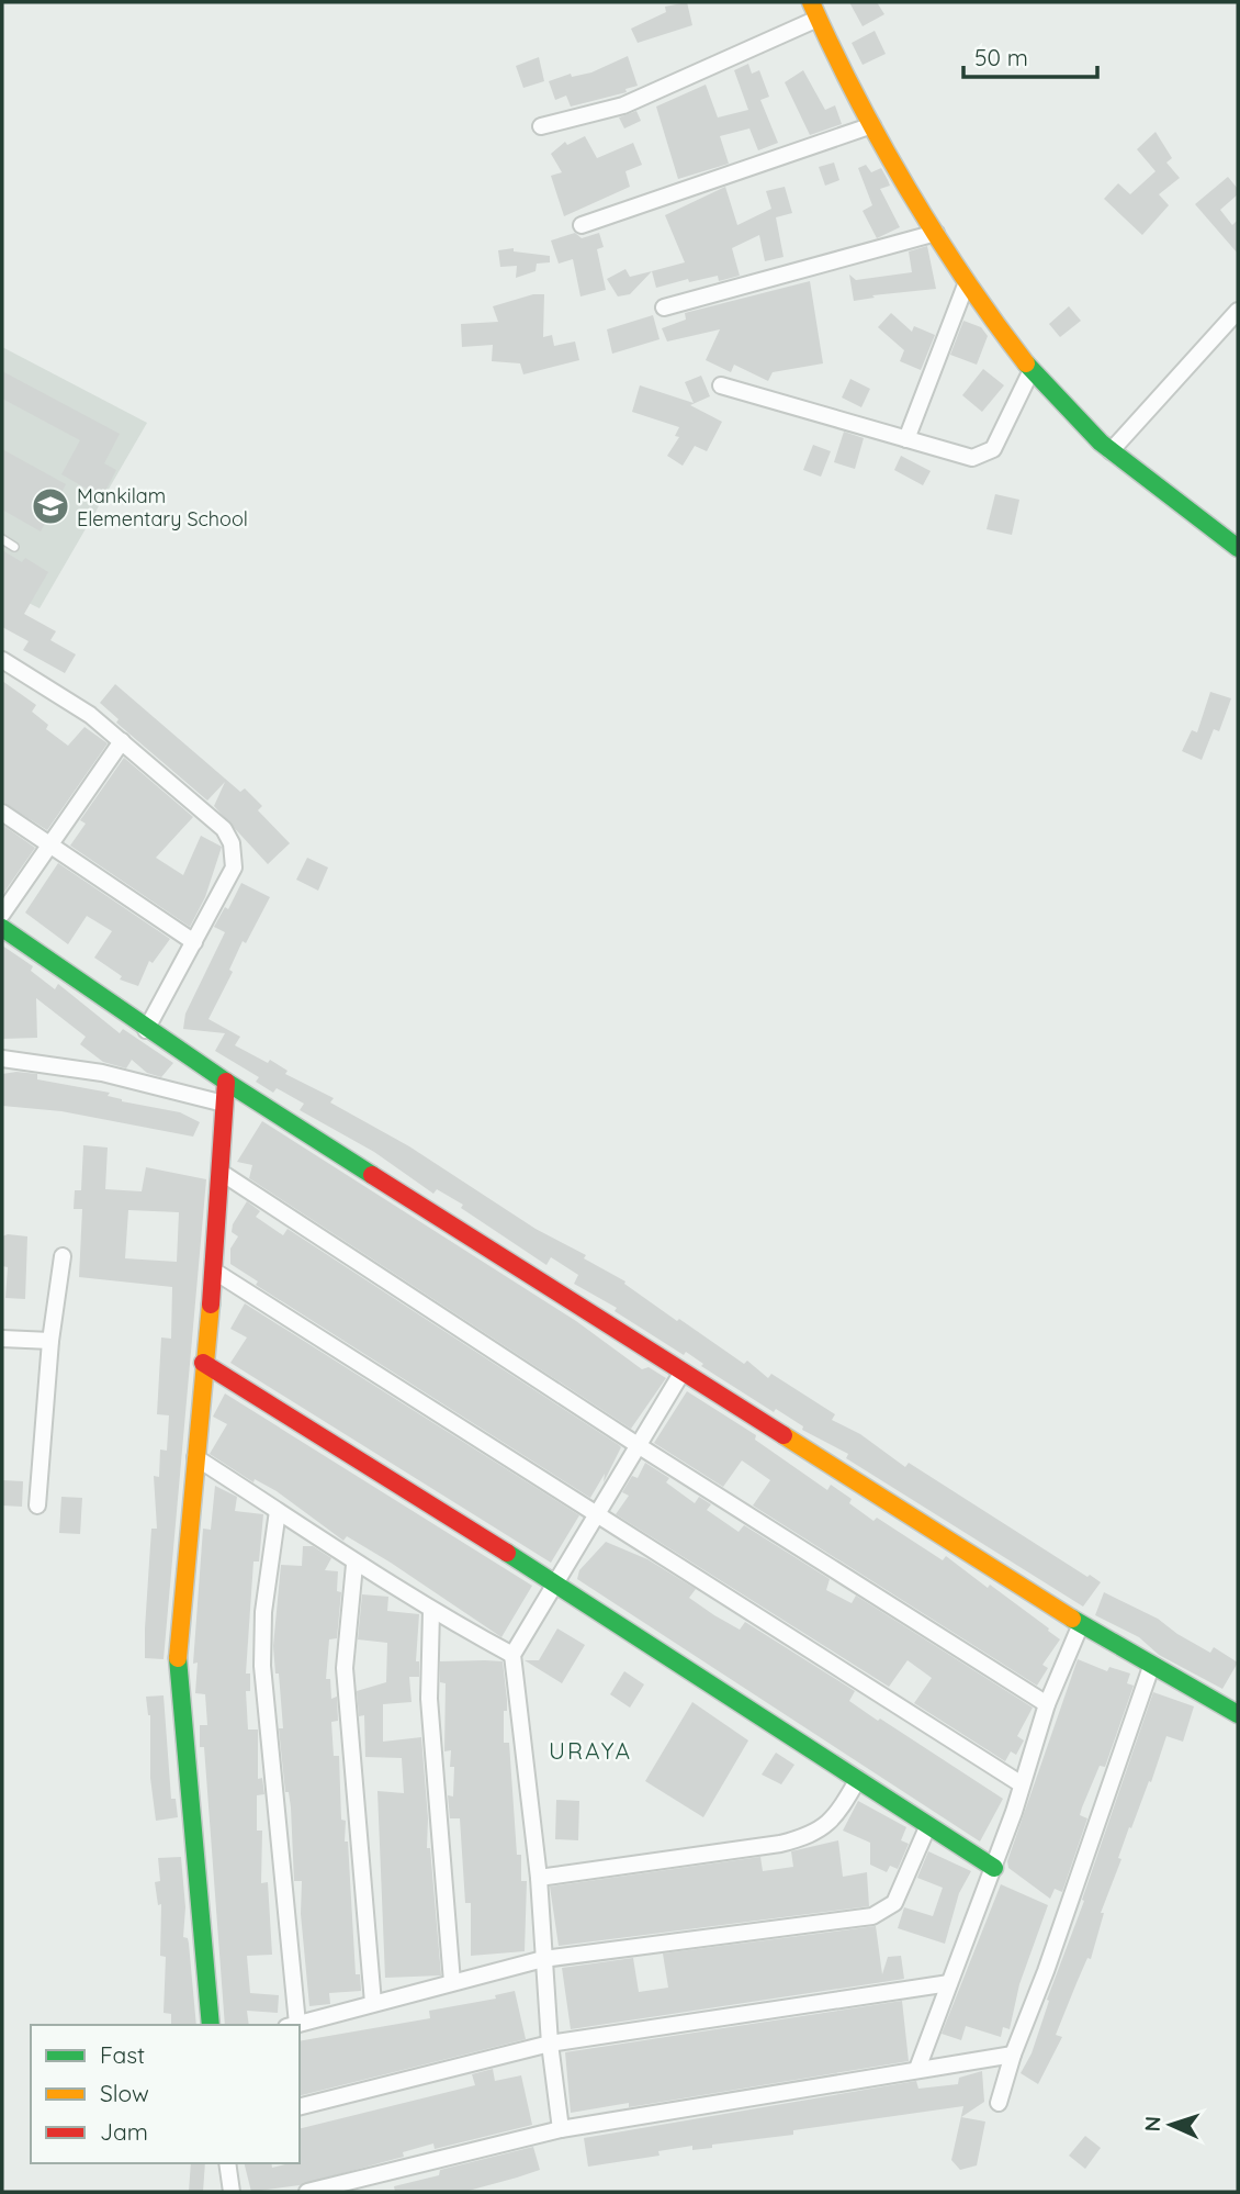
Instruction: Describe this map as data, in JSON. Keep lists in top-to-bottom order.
{
  "districts": ["URAYA"],
  "places": {
    "school or university": ["Mankilam Elementary School"]
  },
  "legend": ["Fast", "Slow", "Jam"],
  "scale_bar": "50 m",
  "north": "left"
}
